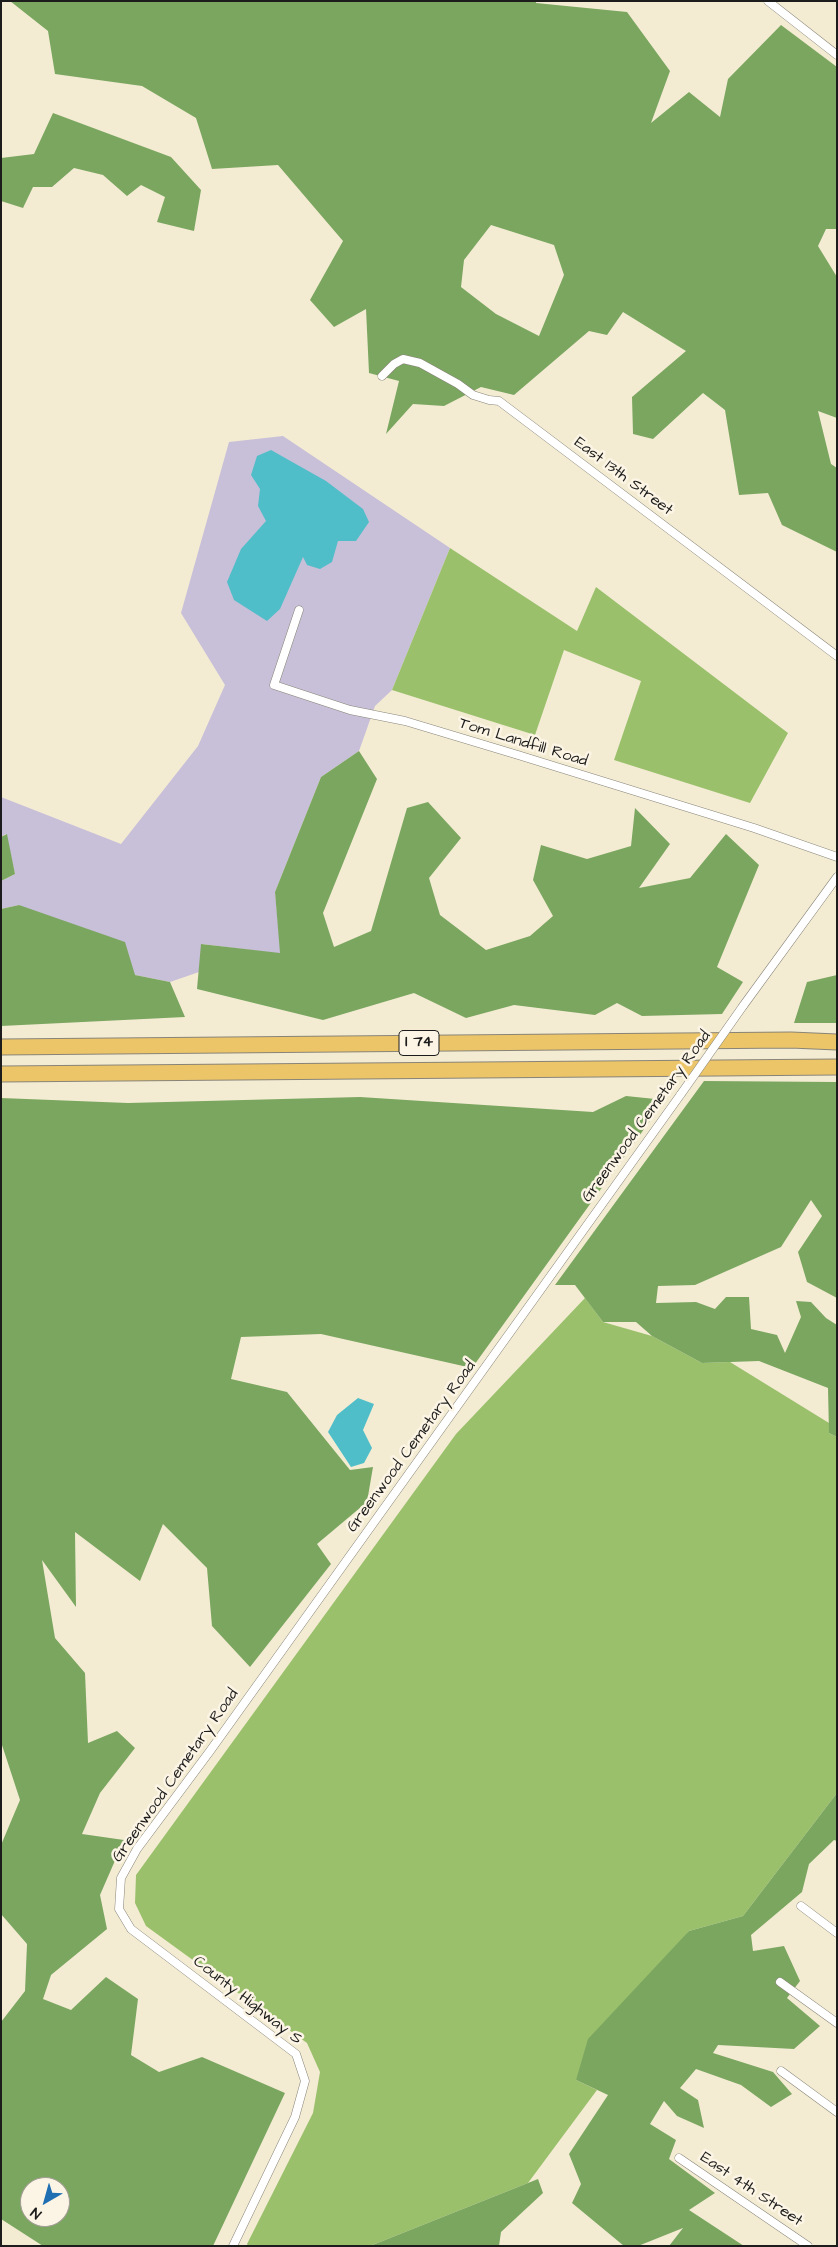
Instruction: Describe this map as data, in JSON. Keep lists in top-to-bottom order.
{
  "streets": {
    "highway": ["I 74"],
    "street": [
      "East 13th Street",
      "Tom Landfill Road",
      "Greenwood Cemetary Road",
      "County Highway S",
      "East 4th Street"
    ]
  },
  "crossings": [
    ["Greenwood Cemetary Road", "County Highway S"]
  ],
  "north": "bottom left"
}
